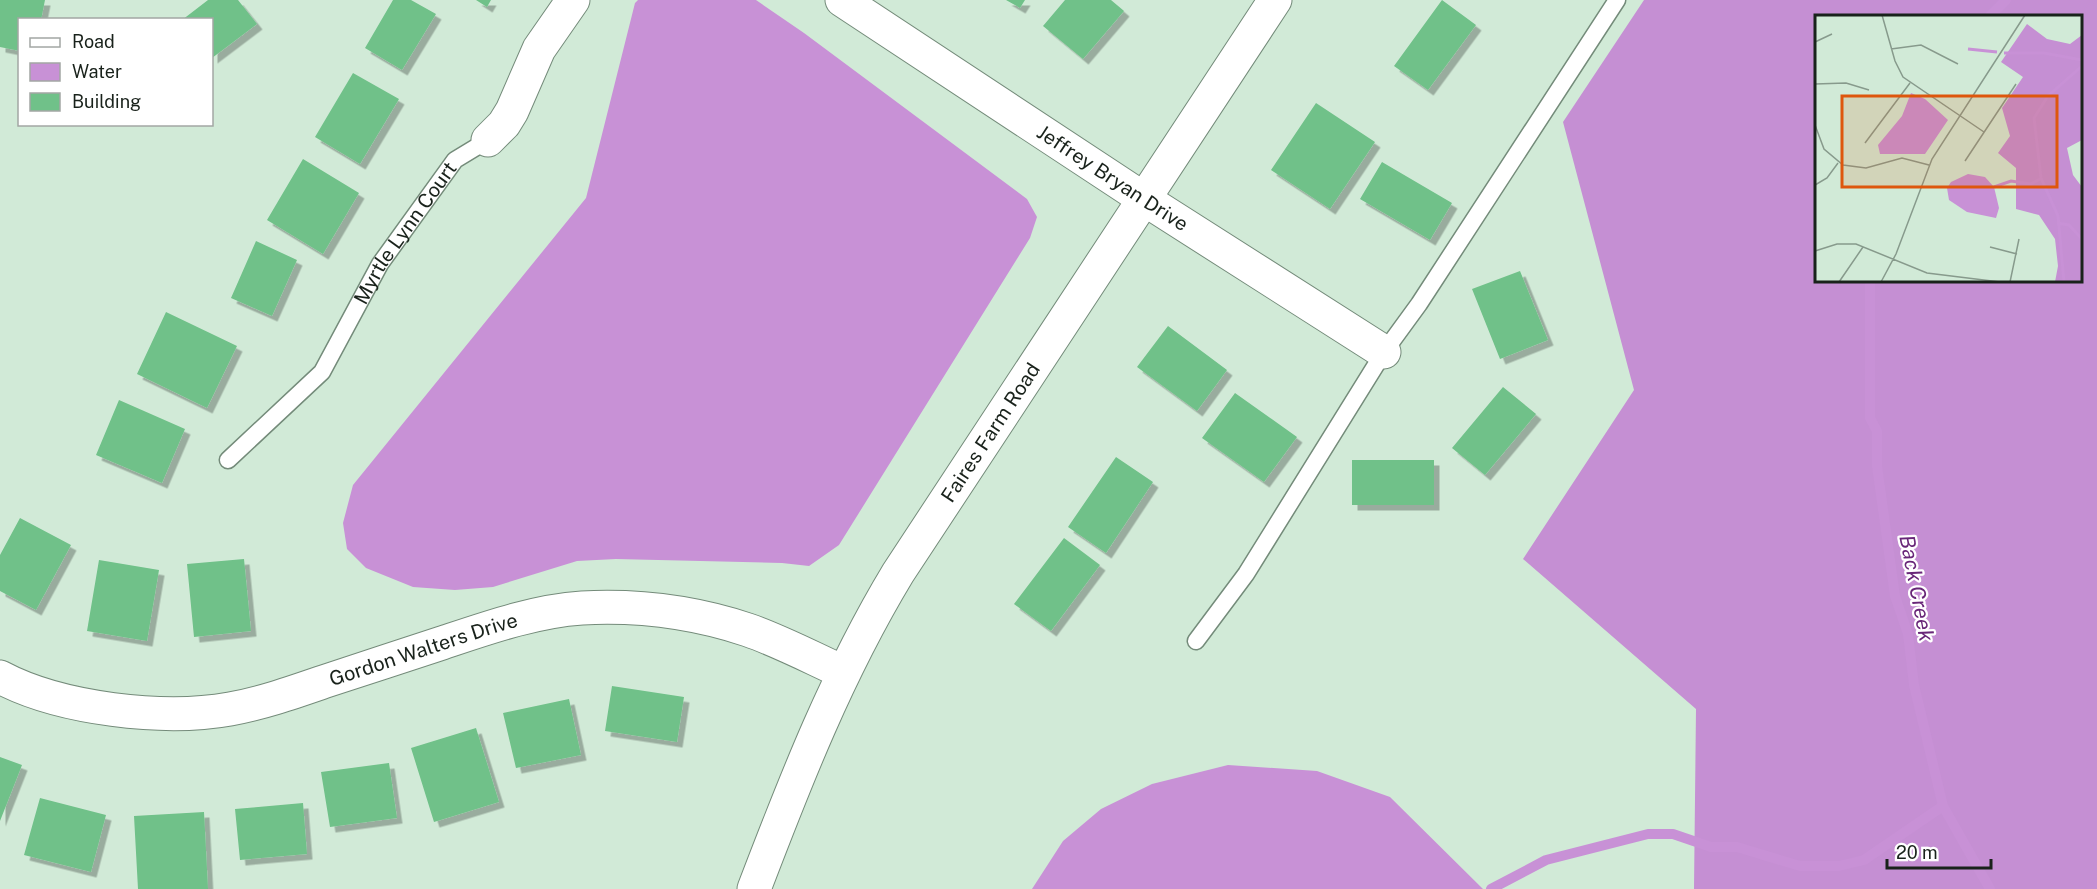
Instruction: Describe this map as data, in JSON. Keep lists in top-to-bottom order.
{
  "streets": {
    "street": [
      "Jeffrey Bryan Drive",
      "Myrtle Lynn Court",
      "Faires Farm Road",
      "Gordon Walters Drive"
    ]
  },
  "crossings": [
    ["Jeffrey Bryan Drive", "Faires Farm Road"],
    ["Faires Farm Road", "Gordon Walters Drive"]
  ],
  "water": ["Back Creek"],
  "legend": ["Road", "Water", "Building"],
  "scale_bar": "20 m"
}
